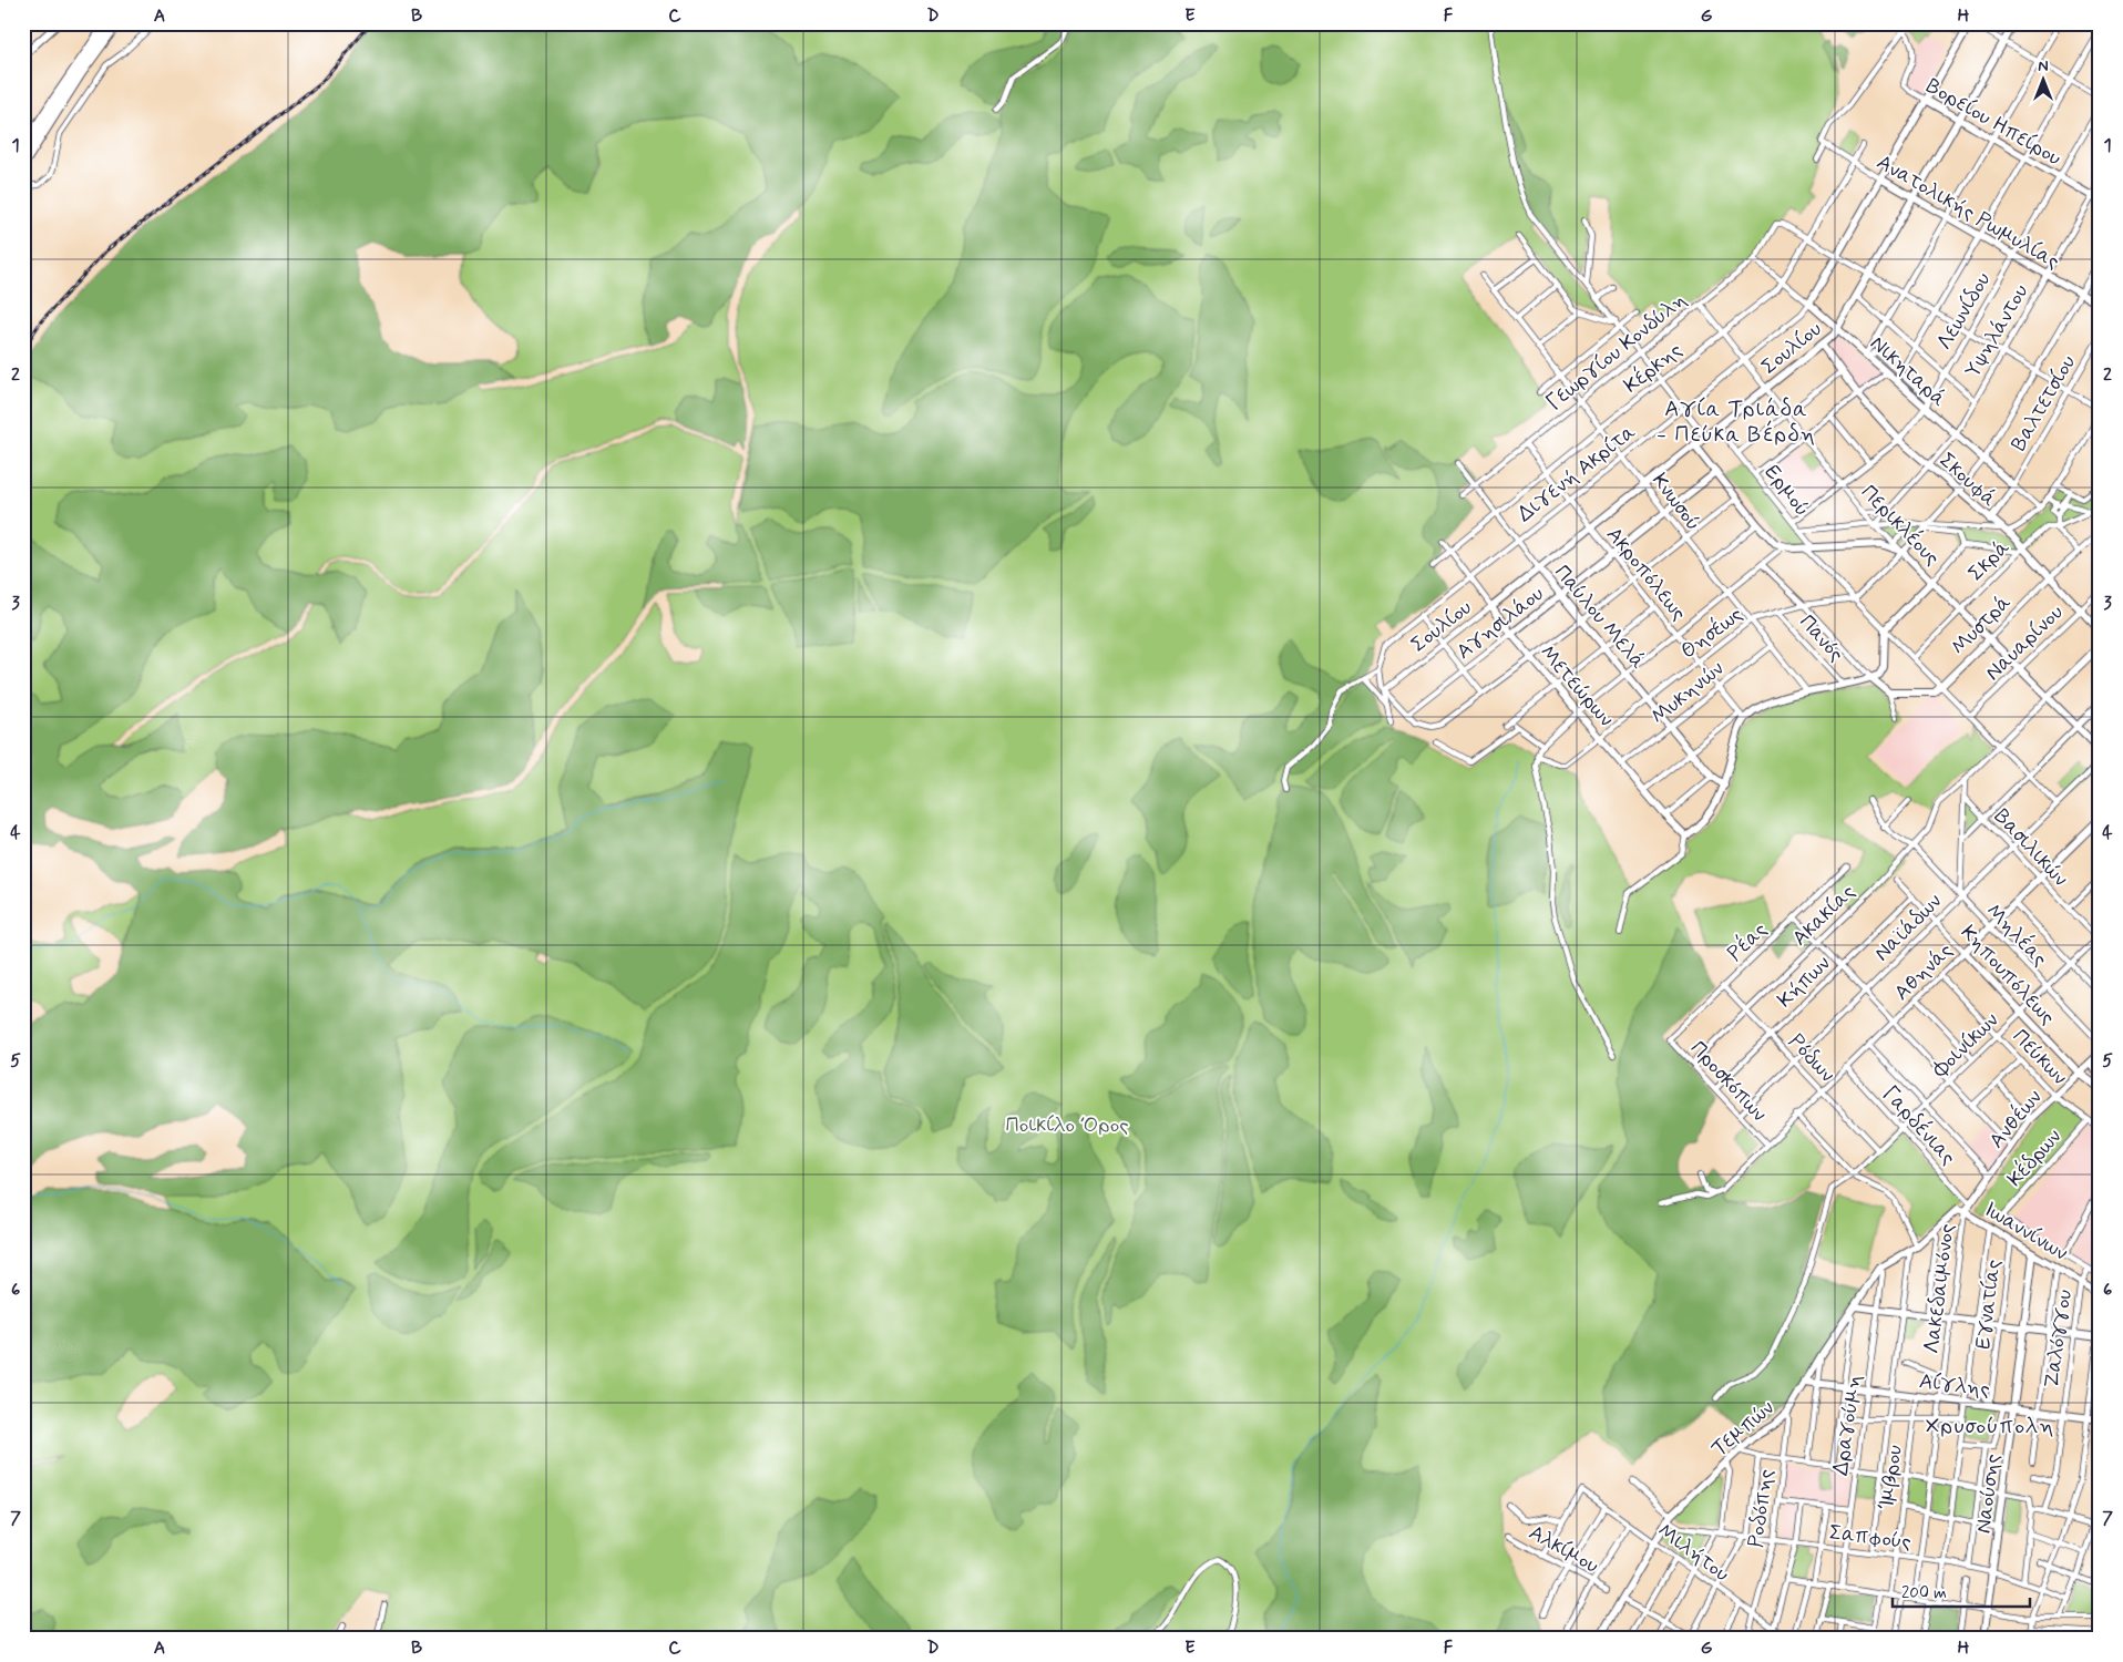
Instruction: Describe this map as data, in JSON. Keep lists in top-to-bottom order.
{
  "streets": {
    "street": [
      "Βορείου Ηπείρου",
      "Ανατολικής Ρωμυλίας",
      "Λεωνίδου",
      "Υψηλάντου",
      "Σουλίου",
      "Γεωργίου Κονδύλη",
      "Κέρκης",
      "Νικηταρά",
      "Βαλτετσίου",
      "Διγενή Ακρίτα",
      "Σκουφά",
      "Ερμού",
      "Κνωσού",
      "Περικλέους",
      "Σκρά",
      "Ακροπόλεως",
      "Παύλου Μελά",
      "Αγησιλάου",
      "Μυστρά",
      "Θησέως",
      "Πανός",
      "Ναυαρίνου",
      "Μετεώρων",
      "Μυκηνών",
      "Βασιλικών",
      "Ακακίας",
      "Ναϊάδων",
      "Μηλέας",
      "Ρέας",
      "Αθηνάς",
      "Κηπουπόλεως",
      "Κήπων",
      "Φοινίκων",
      "Πεύκων",
      "Ρόδων",
      "Προσκόπων",
      "Ανθέων",
      "Γαρδένιας",
      "Κέδρων",
      "Ιωαννίνων",
      "Λακεδαιμόνος",
      "Εγνατίας",
      "Ζαλόγγου",
      "Αίγλης",
      "Δραγούμη",
      "Τεμπών",
      "Ίμβρου",
      "Ναούσης",
      "Ροδόπης",
      "Σαπφούς",
      "Αλκίμου",
      "Μιλήτου"
    ]
  },
  "crossings": [
    ["Βορείου Ηπείρου", "Λεωνίδου"],
    ["Βορείου Ηπείρου", "Υψηλάντου"],
    ["Βορείου Ηπείρου", "Σουλίου"],
    ["Βορείου Ηπείρου", "Διγενή Ακρίτα"],
    ["Ανατολικής Ρωμυλίας", "Λεωνίδου"],
    ["Ανατολικής Ρωμυλίας", "Υψηλάντου"],
    ["Ανατολικής Ρωμυλίας", "Σουλίου"],
    ["Ανατολικής Ρωμυλίας", "Κέρκης"],
    ["Ανατολικής Ρωμυλίας", "Διγενή Ακρίτα"],
    ["Λεωνίδου", "Νικηταρά"],
    ["Λεωνίδου", "Σκουφά"],
    ["Λεωνίδου", "Ερμού"],
    ["Λεωνίδου", "Περικλέους"],
    ["Υψηλάντου", "Νικηταρά"],
    ["Υψηλάντου", "Σκουφά"],
    ["Υψηλάντου", "Περικλέους"],
    ["Σουλίου", "Νικηταρά"],
    ["Σουλίου", "Σκουφά"],
    ["Σουλίου", "Ερμού"],
    ["Σουλίου", "Κνωσού"],
    ["Σουλίου", "Περικλέους"],
    ["Σουλίου", "Ακροπόλεως"],
    ["Σουλίου", "Παύλου Μελά"],
    ["Σουλίου", "Μετεώρων"],
    ["Γεωργίου Κονδύλη", "Κέρκης"],
    ["Γεωργίου Κονδύλη", "Νικηταρά"],
    ["Γεωργίου Κονδύλη", "Κνωσού"],
    ["Γεωργίου Κονδύλη", "Περικλέους"],
    ["Γεωργίου Κονδύλη", "Ακροπόλεως"],
    ["Γεωργίου Κονδύλη", "Παύλου Μελά"],
    ["Κέρκης", "Νικηταρά"],
    ["Κέρκης", "Κνωσού"],
    ["Κέρκης", "Περικλέους"],
    ["Κέρκης", "Ακροπόλεως"],
    ["Κέρκης", "Παύλου Μελά"],
    ["Κέρκης", "Μετεώρων"],
    ["Νικηταρά", "Βαλτετσίου"],
    ["Νικηταρά", "Διγενή Ακρίτα"],
    ["Διγενή Ακρίτα", "Κνωσού"],
    ["Διγενή Ακρίτα", "Περικλέους"],
    ["Διγενή Ακρίτα", "Ακροπόλεως"],
    ["Διγενή Ακρίτα", "Παύλου Μελά"],
    ["Διγενή Ακρίτα", "Μετεώρων"],
    ["Σκουφά", "Σκρά"],
    ["Σκουφά", "Μυστρά"],
    ["Σκουφά", "Ναυαρίνου"],
    ["Κνωσού", "Αγησιλάου"],
    ["Κνωσού", "Θησέως"],
    ["Κνωσού", "Μυκηνών"],
    ["Περικλέους", "Σκρά"],
    ["Περικλέους", "Μυστρά"],
    ["Περικλέους", "Ναυαρίνου"],
    ["Περικλέους", "Ακακίας"],
    ["Ακροπόλεως", "Αγησιλάου"],
    ["Ακροπόλεως", "Θησέως"],
    ["Ακροπόλεως", "Μυκηνών"],
    ["Παύλου Μελά", "Αγησιλάου"],
    ["Παύλου Μελά", "Θησέως"],
    ["Παύλου Μελά", "Μυκηνών"],
    ["Αγησιλάου", "Μετεώρων"],
    ["Θησέως", "Πανός"],
    ["Θησέως", "Μετεώρων"],
    ["Μετεώρων", "Μυκηνών"],
    ["Βασιλικών", "Ναϊάδων"],
    ["Βασιλικών", "Αθηνάς"],
    ["Βασιλικών", "Φοινίκων"],
    ["Ακακίας", "Μηλέας"],
    ["Ακακίας", "Ρόδων"],
    ["Ακακίας", "Προσκόπων"],
    ["Ναϊάδων", "Μηλέας"],
    ["Ναϊάδων", "Κηπουπόλεως"],
    ["Ναϊάδων", "Ρόδων"],
    ["Ναϊάδων", "Προσκόπων"],
    ["Μηλέας", "Αθηνάς"],
    ["Μηλέας", "Φοινίκων"],
    ["Ρέας", "Ρόδων"],
    ["Ρέας", "Προσκόπων"],
    ["Αθηνάς", "Κηπουπόλεως"],
    ["Αθηνάς", "Πεύκων"],
    ["Αθηνάς", "Ρόδων"],
    ["Αθηνάς", "Προσκόπων"],
    ["Αθηνάς", "Γαρδένιας"],
    ["Κηπουπόλεως", "Κήπων"],
    ["Κηπουπόλεως", "Φοινίκων"],
    ["Κηπουπόλεως", "Ανθέων"],
    ["Κήπων", "Ρόδων"],
    ["Κήπων", "Προσκόπων"],
    ["Φοινίκων", "Πεύκων"],
    ["Φοινίκων", "Ρόδων"],
    ["Φοινίκων", "Γαρδένιας"],
    ["Πεύκων", "Ανθέων"],
    ["Πεύκων", "Κέδρων"],
    ["Ανθέων", "Γαρδένιας"],
    ["Ανθέων", "Ιωαννίνων"],
    ["Ανθέων", "Λακεδαιμόνος"],
    ["Ανθέων", "Τεμπών"],
    ["Ιωαννίνων", "Λακεδαιμόνος"],
    ["Ιωαννίνων", "Εγνατίας"],
    ["Ιωαννίνων", "Ζαλόγγου"],
    ["Ιωαννίνων", "Τεμπών"],
    ["Ιωαννίνων", "Ναούσης"],
    ["Λακεδαιμόνος", "Αίγλης"],
    ["Λακεδαιμόνος", "Τεμπών"],
    ["Λακεδαιμόνος", "Σαπφούς"],
    ["Εγνατίας", "Αίγλης"],
    ["Ζαλόγγου", "Αίγλης"],
    ["Αίγλης", "Δραγούμη"],
    ["Αίγλης", "Τεμπών"],
    ["Αίγλης", "Ίμβρου"],
    ["Αίγλης", "Ναούσης"],
    ["Δραγούμη", "Τεμπών"],
    ["Δραγούμη", "Σαπφούς"],
    ["Τεμπών", "Ροδόπης"],
    ["Τεμπών", "Σαπφούς"],
    ["Τεμπών", "Μιλήτου"],
    ["Ίμβρου", "Σαπφούς"],
    ["Ναούσης", "Σαπφούς"],
    ["Ροδόπης", "Σαπφούς"],
    ["Ροδόπης", "Μιλήτου"]
  ],
  "districts": ["Αγία Τριάδα - Πεύκα Βέρδη", "Χρυσούπολη"],
  "parks": ["Ποικίλο Όρος"],
  "scale_bar": "200 m",
  "north": "top",
  "grid": {
    "columns": [
      "A",
      "B",
      "C",
      "D",
      "E",
      "F",
      "G",
      "H"
    ],
    "rows": [
      "1",
      "2",
      "3",
      "4",
      "5",
      "6",
      "7"
    ]
  }
}
